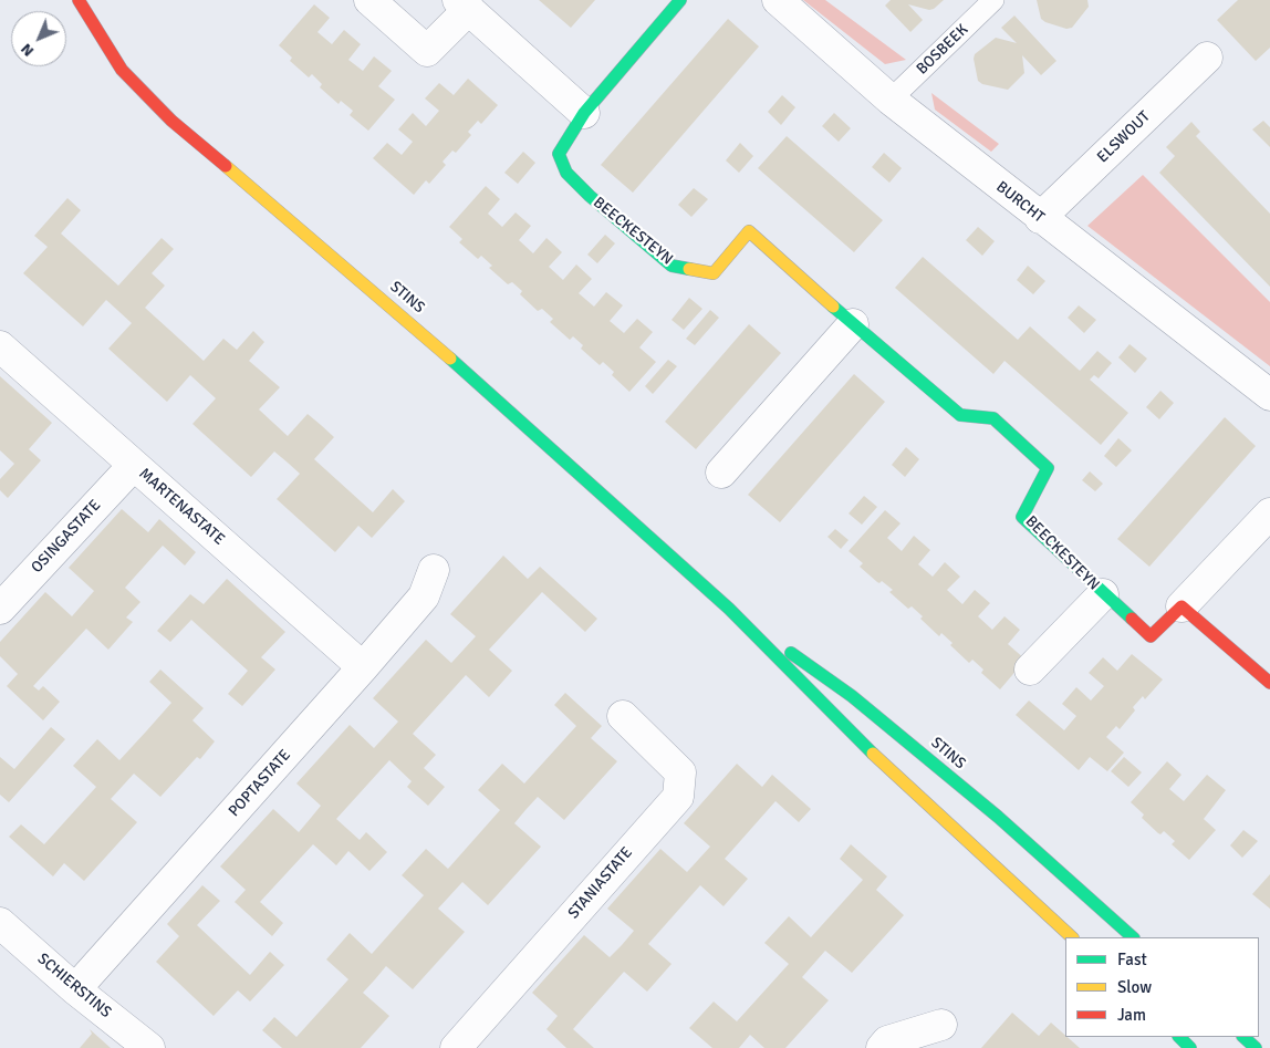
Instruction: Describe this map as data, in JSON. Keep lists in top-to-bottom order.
{
  "streets": {
    "street": [
      "ELSWOUT",
      "BURCHT",
      "BEECKESTEYN",
      "STINS",
      "MARTENASTATE",
      "OSINGASTATE",
      "POPTASTATE",
      "STANIASTATE",
      "SCHIERSTINS"
    ],
    "lane": ["BOSBEEK"]
  },
  "crossings": [
    ["BOSBEEK", "BURCHT"],
    ["ELSWOUT", "BURCHT"],
    ["MARTENASTATE", "OSINGASTATE"],
    ["MARTENASTATE", "POPTASTATE"],
    ["POPTASTATE", "SCHIERSTINS"]
  ],
  "legend": ["Fast", "Slow", "Jam"],
  "north": "bottom left"
}
